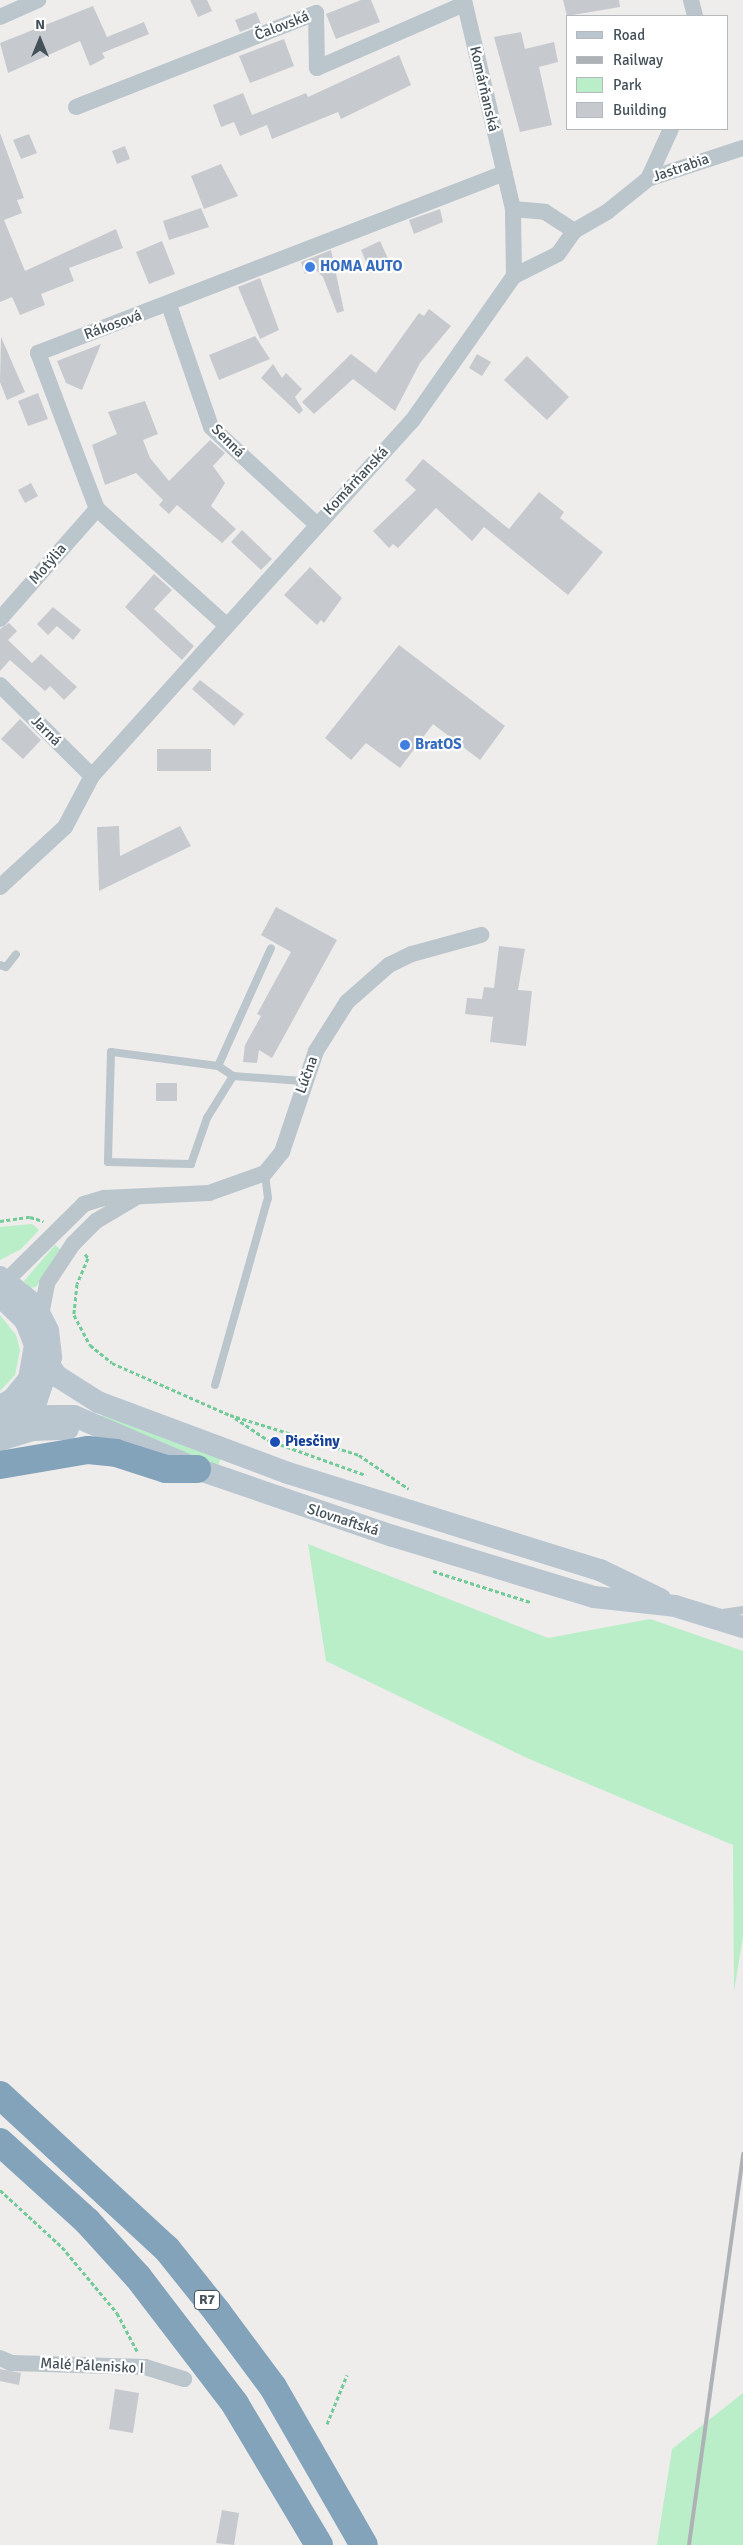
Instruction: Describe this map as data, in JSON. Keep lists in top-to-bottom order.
{
  "streets": {
    "highway": ["R7"],
    "main road": ["Slovnaftská"],
    "street": [
      "Čalovská",
      "Komárňanská",
      "Jastrabia",
      "Rákosová",
      "Senná",
      "Motýlia",
      "Jarná",
      "Lúčna",
      "Malé Pálenisko I"
    ]
  },
  "crossings": [
    ["Čalovská", "Komárňanská"],
    ["Komárňanská", "Jastrabia"],
    ["Komárňanská", "Rákosová"],
    ["Komárňanská", "Senná"],
    ["Komárňanská", "Jarná"],
    ["Rákosová", "Senná"],
    ["Rákosová", "Motýlia"]
  ],
  "places": ["HOMA AUTO", "BratOS", "Piesčiny"],
  "legend": [
    "Road",
    "Railway",
    "Park",
    "Building"
  ],
  "north": "top"
}
